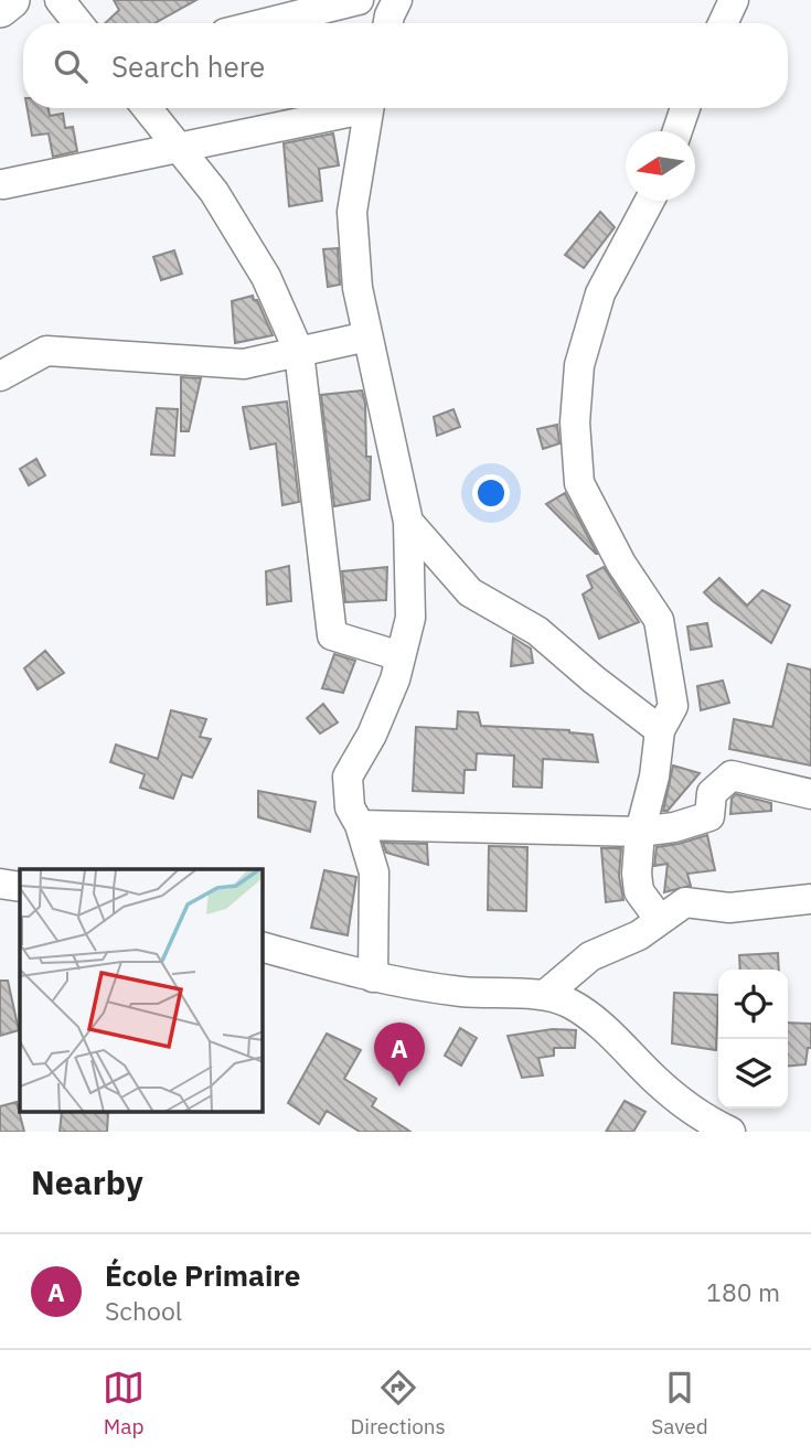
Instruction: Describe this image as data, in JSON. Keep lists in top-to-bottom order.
{
  "north": "left",
  "page": {
    "search": "Search here",
    "pins": "A",
    "heading": "Nearby",
    "list": [
      {
        "mark": "A",
        "name": "École Primaire",
        "note": "School",
        "value": "180 m"
      }
    ],
    "nav": ["Map", "Directions", "Saved"]
  }
}
